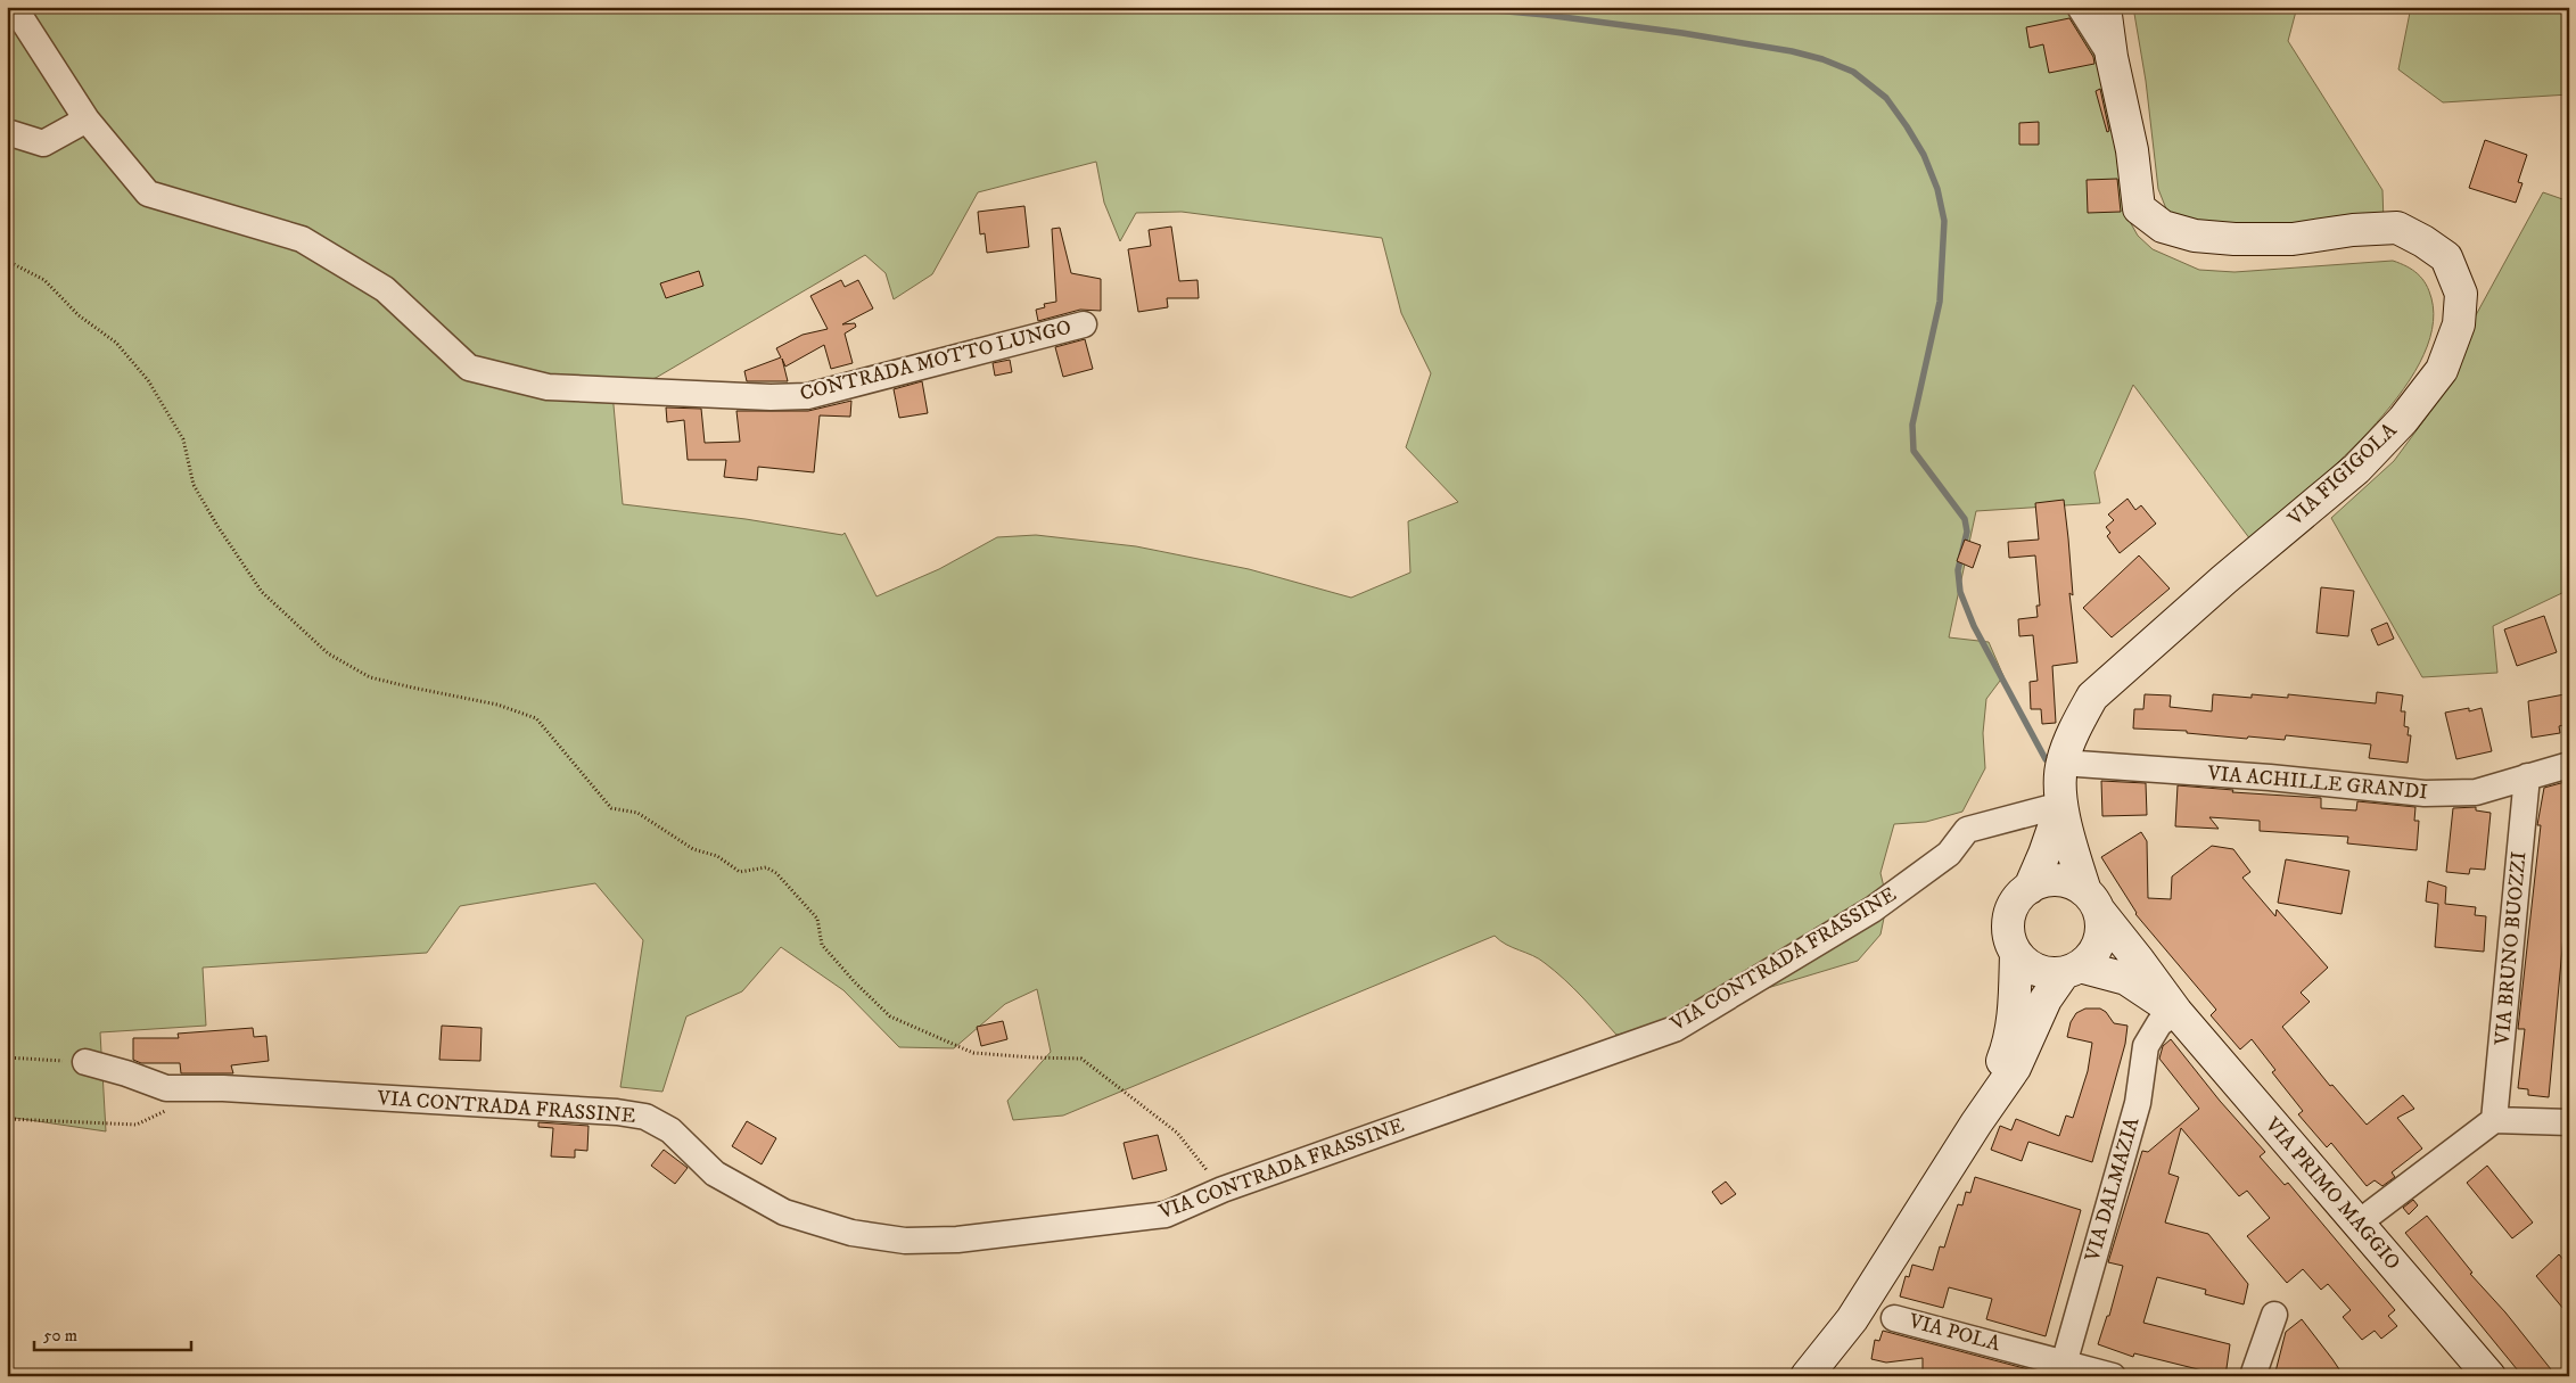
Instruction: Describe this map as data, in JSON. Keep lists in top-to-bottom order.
{
  "streets": {
    "street": [
      "CONTRADA MOTTO LUNGO",
      "VIA FIGIGOLA",
      "VIA ACHILLE GRANDI",
      "VIA BRUNO BUOZZI",
      "VIA CONTRADA FRASSINE",
      "VIA DALMAZIA",
      "VIA PRIMO MAGGIO",
      "VIA POLA"
    ]
  },
  "crossings": [
    ["VIA FIGIGOLA", "VIA ACHILLE GRANDI"],
    ["VIA FIGIGOLA", "VIA CONTRADA FRASSINE"],
    ["VIA ACHILLE GRANDI", "VIA BRUNO BUOZZI"],
    ["VIA DALMAZIA", "VIA PRIMO MAGGIO"],
    ["VIA DALMAZIA", "VIA POLA"]
  ],
  "scale_bar": "50 m"
}
